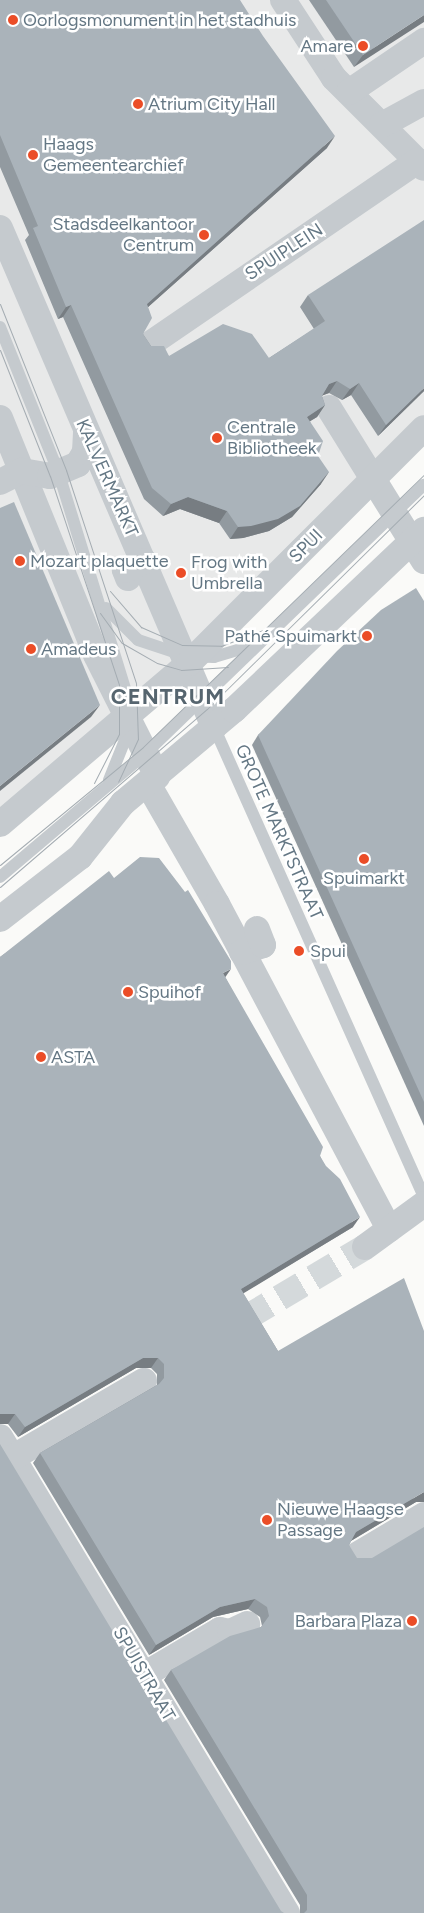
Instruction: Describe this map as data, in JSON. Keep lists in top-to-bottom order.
{
  "streets": {
    "street": [
      "SPUIPLEIN",
      "KALVERMARKT",
      "SPUI",
      "SPUISTRAAT"
    ],
    "lane": ["GROTE MARKTSTRAAT"]
  },
  "crossings": [
    ["KALVERMARKT", "SPUI"],
    ["KALVERMARKT", "GROTE MARKTSTRAAT"]
  ],
  "districts": ["CENTRUM"],
  "places": [
    "Oorlogsmonument in het stadhuis",
    "Amare",
    "Atrium City Hall",
    "Haags Gemeentearchief",
    "Stadsdeelkantoor Centrum",
    "Centrale Bibliotheek",
    "Mozart plaquette",
    "Frog with Umbrella",
    "Pathé Spuimarkt",
    "Amadeus",
    "Spuimarkt",
    "Spui",
    "Spuihof",
    "ASTA",
    "Nieuwe Haagse Passage",
    "Barbara Plaza"
  ]
}
